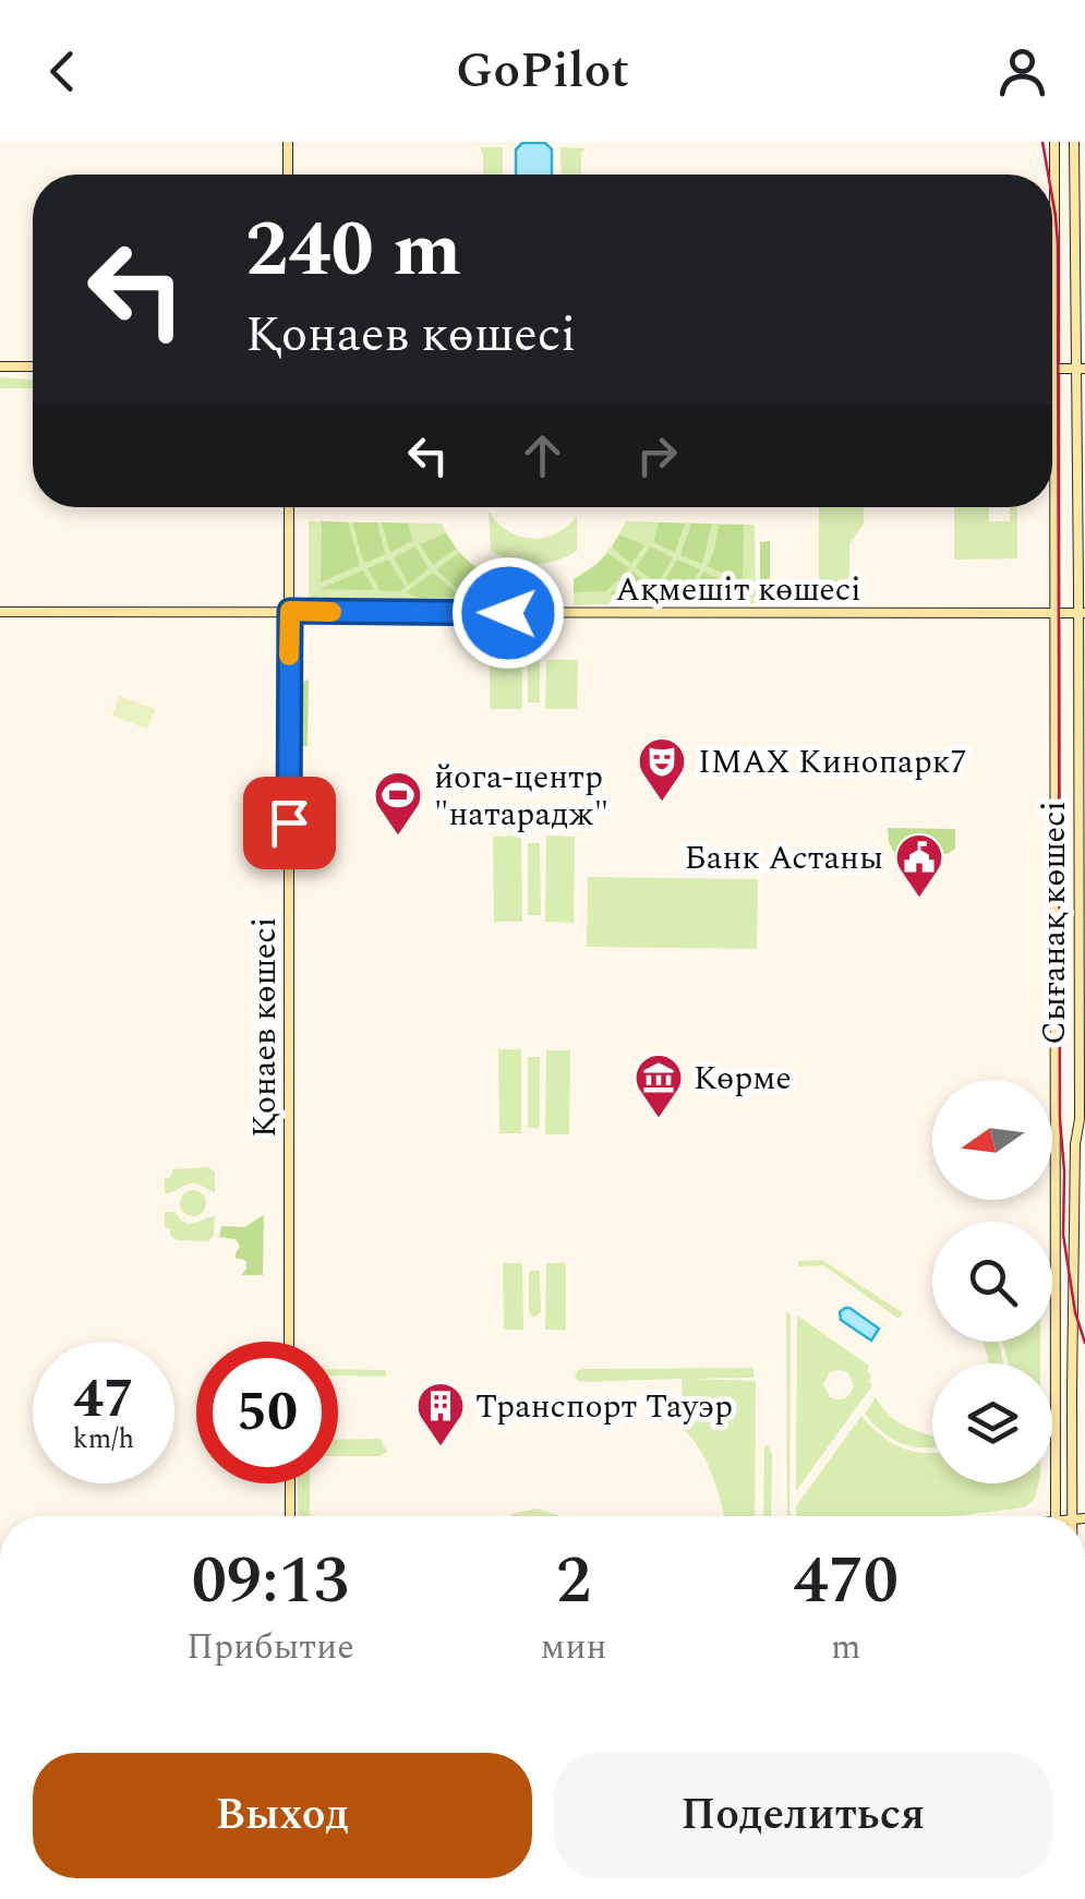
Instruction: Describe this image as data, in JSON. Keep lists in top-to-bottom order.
{
  "streets": {
    "main road": ["Ақмешіт көшесі", "Сығанақ көшесі", "Қонаев көшесі"]
  },
  "crossings": [
    ["Ақмешіт көшесі", "Сығанақ көшесі"],
    ["Ақмешіт көшесі", "Қонаев көшесі"]
  ],
  "places": {
    "theatre": ["IMAX Кинопарк7"],
    "sports": ["йога-центр \"натарадж\""],
    "public building": ["Банк Астаны"],
    "museum": ["Көрме"],
    "building": ["Транспорт Тауэр"]
  },
  "north": "left",
  "page": {
    "header": "GoPilot",
    "turn": ["240 m", "Қонаев көшесі"],
    "speed": "47 km/h",
    "limit": "50",
    "eta": [
      "09:13",
      "Прибытие",
      "2",
      "мин",
      "470",
      "m"
    ],
    "buttons": ["Выход", "Поделиться"]
  }
}
